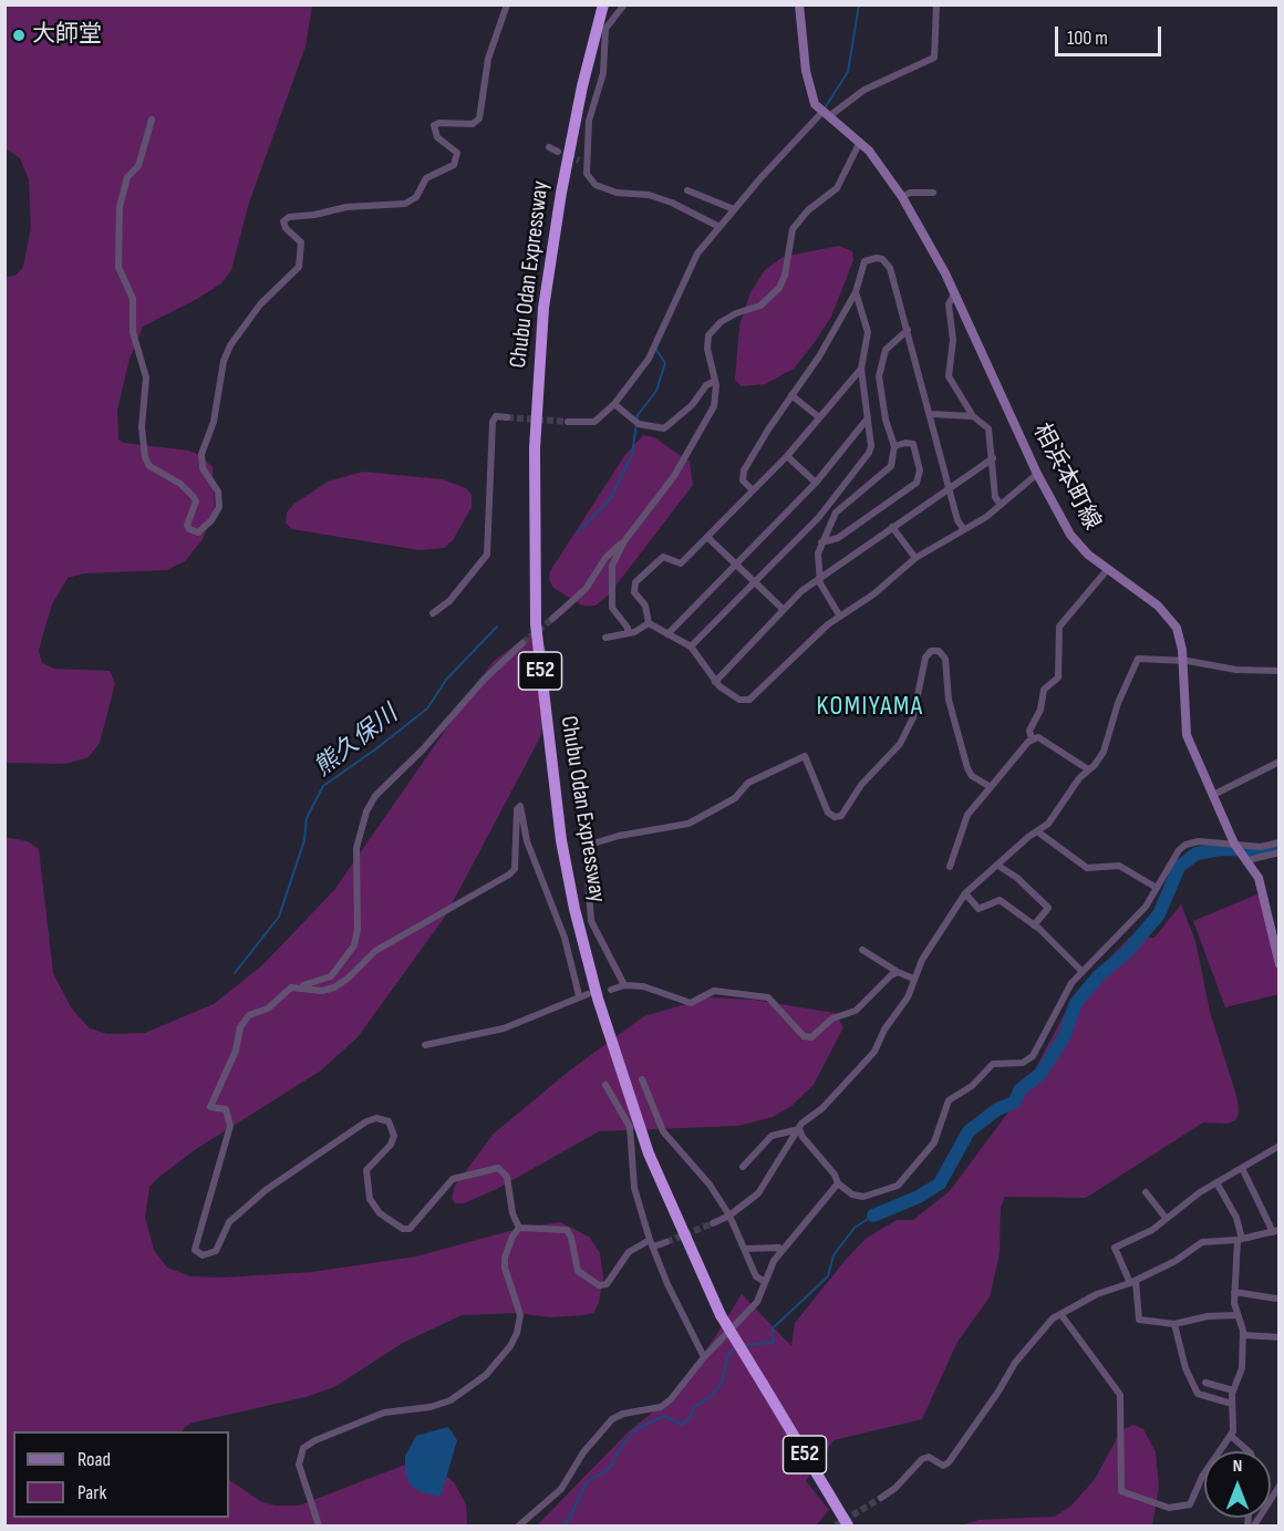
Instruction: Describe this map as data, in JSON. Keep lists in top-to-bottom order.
{
  "streets": {
    "highway": ["Chubu Odan Expressway", "E52"],
    "main road": ["相浜本町線"]
  },
  "districts": ["KOMIYAMA"],
  "water": ["熊久保川"],
  "places": ["大師堂"],
  "legend": ["Road", "Park"],
  "scale_bar": "100 m",
  "north": "top"
}
